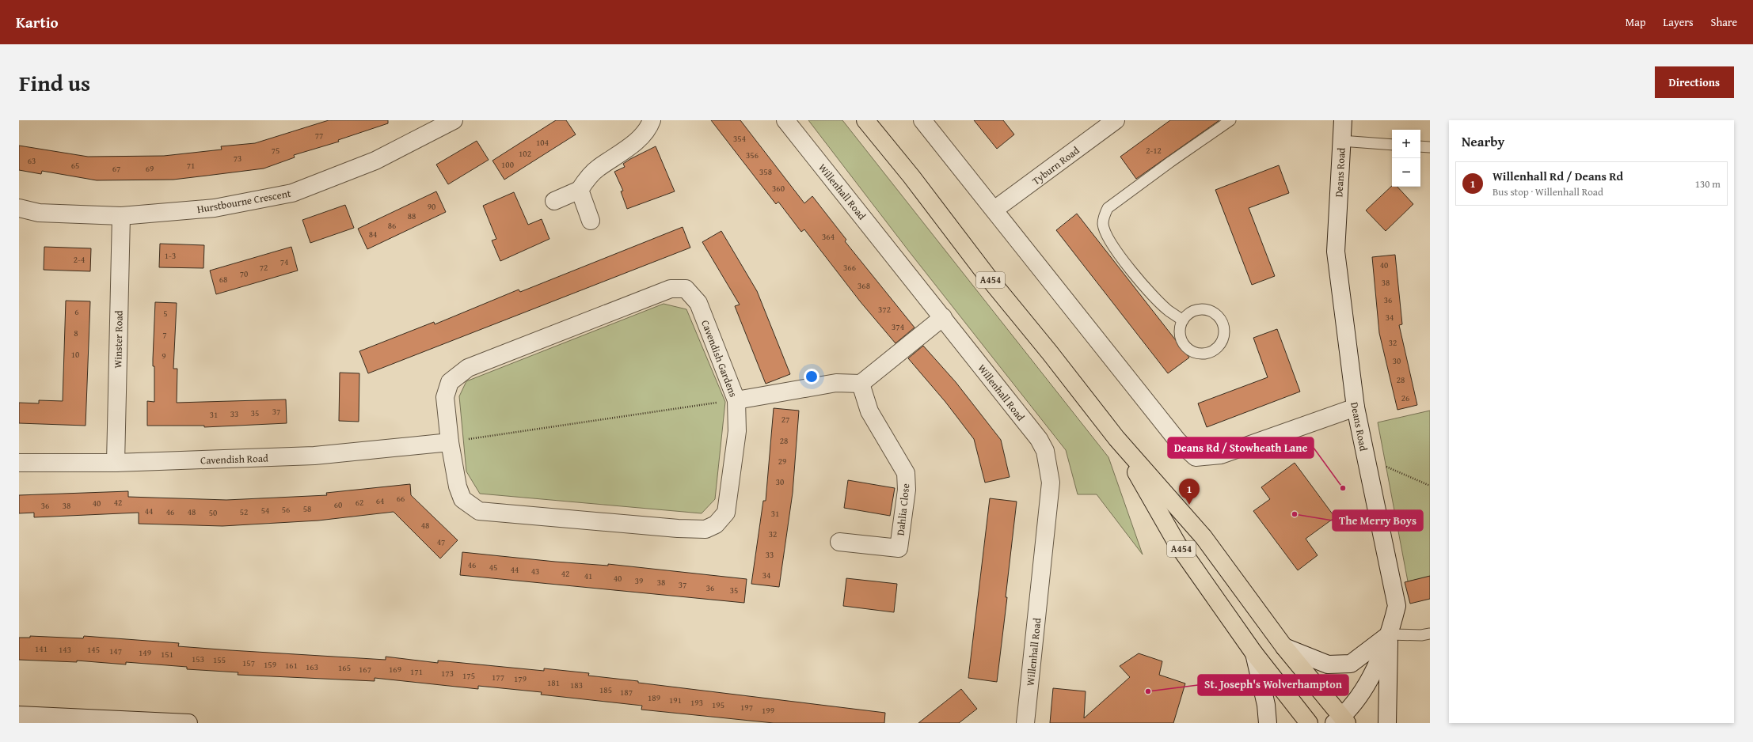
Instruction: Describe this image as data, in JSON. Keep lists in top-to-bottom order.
{
  "streets": {
    "highway": ["A454"],
    "street": [
      "Tyburn Road",
      "Deans Road",
      "Willenhall Road",
      "Hurstbourne Crescent",
      "Winster Road",
      "Cavendish Gardens",
      "Cavendish Road",
      "Dahlia Close"
    ]
  },
  "crossings": [
    ["Deans Road", "A454"],
    ["Hurstbourne Crescent", "Winster Road"],
    ["Winster Road", "Cavendish Road"],
    ["Cavendish Gardens", "Cavendish Road"]
  ],
  "places": ["Deans Rd / Stowheath Lane", "The Merry Boys", "St. Joseph's Wolverhampton"],
  "house_numbers": [
    "77",
    "354",
    "104",
    "75",
    "2-12",
    "102",
    "356",
    "73",
    "63",
    "100",
    "65",
    "71",
    "67",
    "69",
    "358",
    "360",
    "90",
    "88",
    "86",
    "84",
    "364",
    "1-3",
    "2-4",
    "74",
    "40",
    "72",
    "366",
    "70",
    "68",
    "38",
    "368",
    "36",
    "372",
    "6",
    "5",
    "34",
    "374",
    "8",
    "7",
    "32",
    "10",
    "9",
    "30",
    "28",
    "26",
    "37",
    "35",
    "33",
    "31",
    "27",
    "28",
    "29",
    "30",
    "66",
    "64",
    "42",
    "62",
    "40",
    "60",
    "36",
    "38",
    "58",
    "56",
    "54",
    "44",
    "46",
    "48",
    "52",
    "50",
    "31",
    "48",
    "32",
    "47",
    "33",
    "46",
    "45",
    "44",
    "43",
    "42",
    "34",
    "41",
    "40",
    "39",
    "38",
    "37",
    "36",
    "35",
    "141",
    "143",
    "145",
    "147",
    "149",
    "151",
    "153",
    "155",
    "157",
    "159",
    "161",
    "163",
    "165",
    "167",
    "169",
    "171",
    "173",
    "175",
    "177",
    "179",
    "181",
    "183",
    "185",
    "187",
    "189",
    "191",
    "193",
    "195",
    "197",
    "199"
  ],
  "page": {
    "header": "Kartio",
    "nav": ["Map", "Layers", "Share"],
    "title": "Find us",
    "buttons": "Directions",
    "heading": "Nearby",
    "map_buttons": ["+", "−"],
    "list": [
      {
        "mark": "1",
        "name": "Willenhall Rd / Deans Rd",
        "note": "Bus stop · Willenhall Road",
        "value": "130 m"
      }
    ],
    "pins": "1"
  }
}
